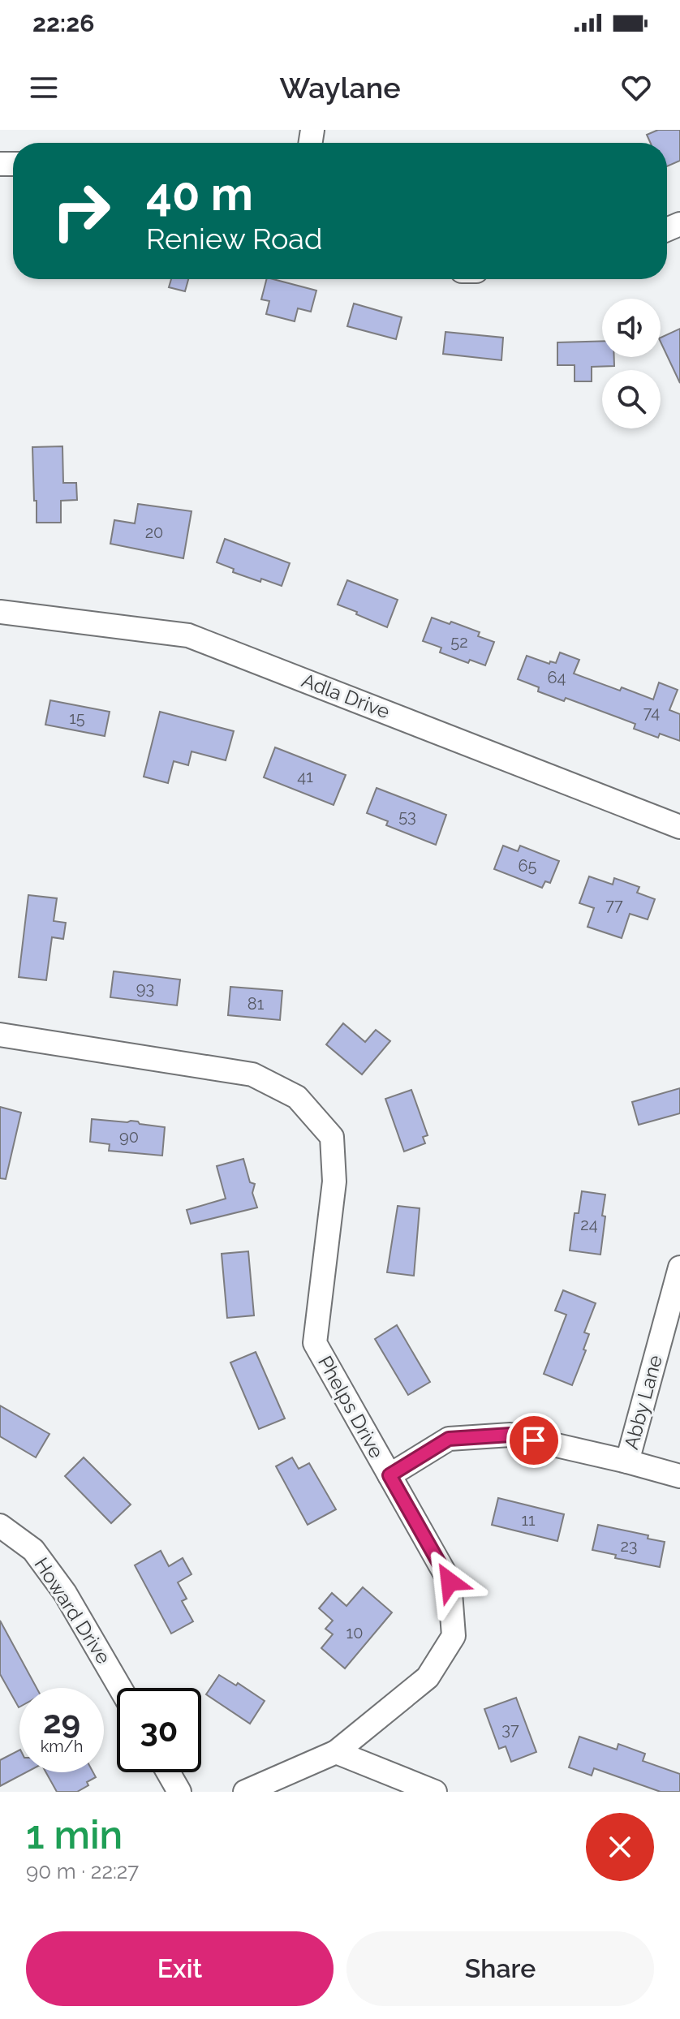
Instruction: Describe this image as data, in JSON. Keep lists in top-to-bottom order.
{
  "streets": {
    "street": [
      "Adla Drive",
      "Abby Lane",
      "Phelps Drive",
      "Howard Drive"
    ]
  },
  "house_numbers": [
    "20",
    "52",
    "64",
    "74",
    "15",
    "41",
    "53",
    "65",
    "77",
    "93",
    "81",
    "90",
    "24",
    "11",
    "23",
    "10",
    "37"
  ],
  "page": {
    "status": "22:26",
    "header": "Waylane",
    "turn": ["40 m", "Reniew Road"],
    "speed": "29 km/h",
    "limit": "30",
    "heading": ["1 min", "90 m · 22:27"],
    "buttons": ["Exit", "Share"]
  }
}
